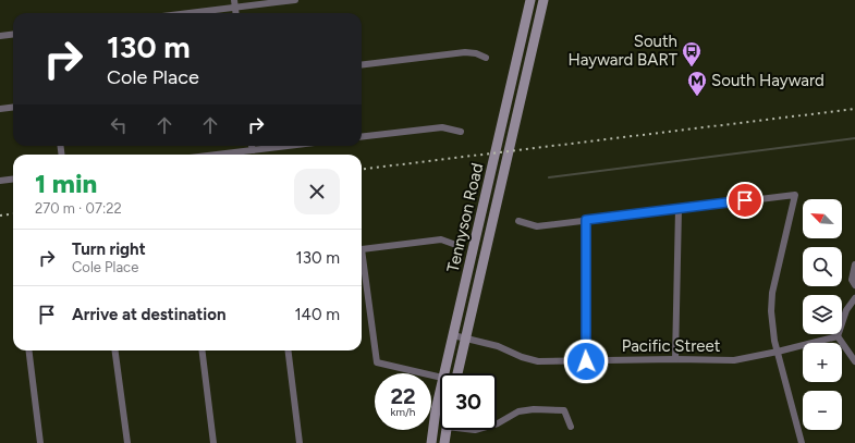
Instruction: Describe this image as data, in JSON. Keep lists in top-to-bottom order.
{
  "streets": {
    "main road": ["Tennyson Road"],
    "street": ["Pacific Street"]
  },
  "crossings": [
    ["Tennyson Road", "Pacific Street"]
  ],
  "places": {
    "bus stop": ["South Hayward BART"],
    "metro station": ["South Hayward"]
  },
  "north": "top left",
  "page": {
    "turn": ["130 m", "Cole Place"],
    "heading": ["1 min", "270 m · 07:22"],
    "map_buttons": ["+", "−"],
    "list": [
      {
        "name": "Turn right",
        "note": "Cole Place",
        "value": "130 m"
      },
      {
        "name": "Arrive at destination",
        "value": "140 m"
      }
    ],
    "speed": "22 km/h",
    "limit": "30"
  }
}
